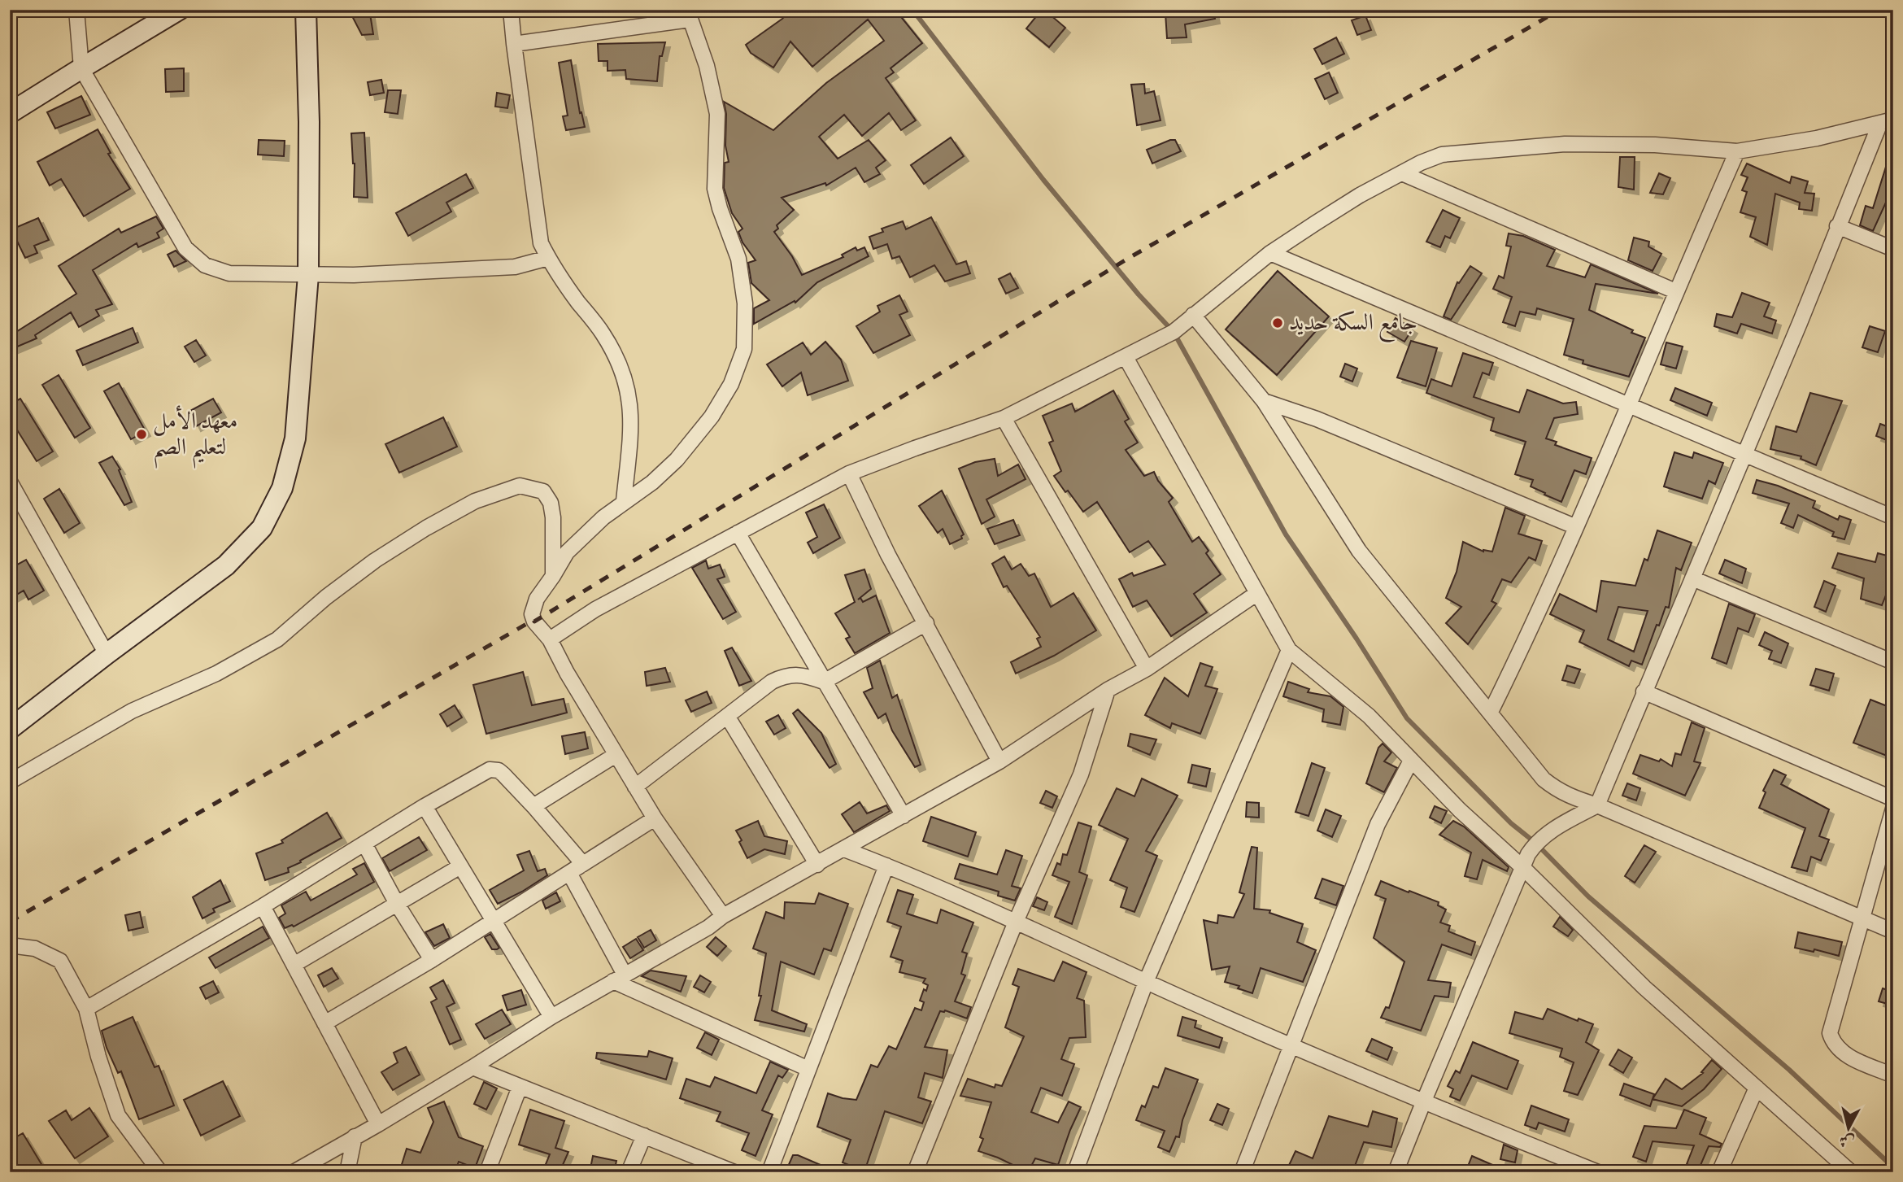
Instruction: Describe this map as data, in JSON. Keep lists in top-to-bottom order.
{
  "places": ["جامع السكة حديد", "معهد الأمل لتعليم الصم"],
  "north": "bottom"
}
